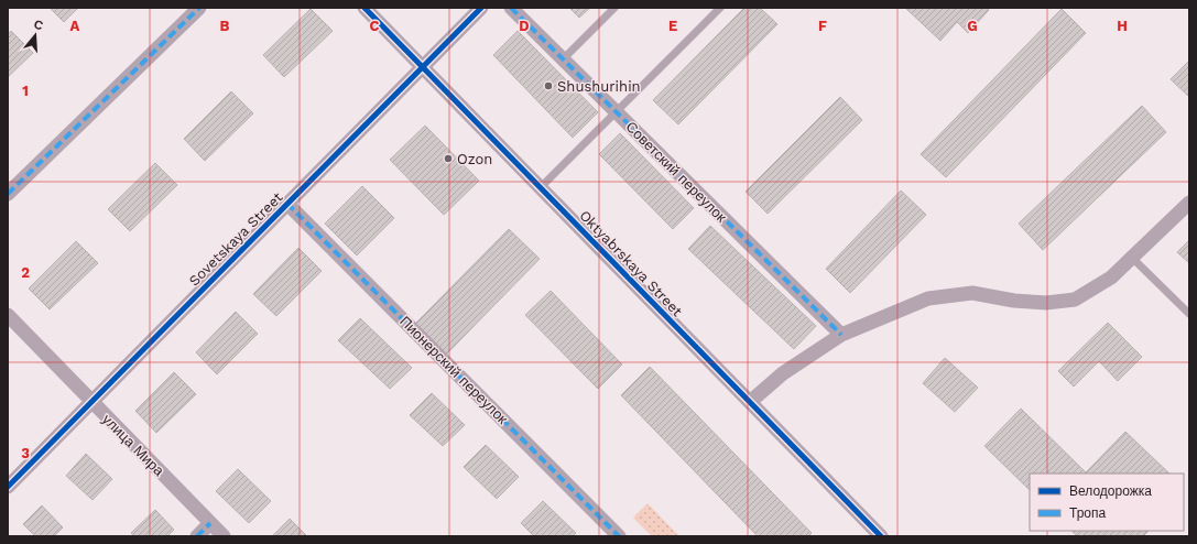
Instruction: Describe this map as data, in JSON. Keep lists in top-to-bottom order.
{
  "streets": {
    "street": [
      "Советский переулок",
      "Sovetskaya Street",
      "Oktyabrskaya Street",
      "Пионерский переулок",
      "улица Мира"
    ]
  },
  "crossings": [
    ["Sovetskaya Street", "Oktyabrskaya Street"],
    ["Sovetskaya Street", "Пионерский переулок"],
    ["Sovetskaya Street", "улица Мира"]
  ],
  "places": ["Shushurihin", "Ozon"],
  "legend": ["Велодорожка", "Тропа"],
  "north": "top",
  "grid": {
    "columns": [
      "A",
      "B",
      "C",
      "D",
      "E",
      "F",
      "G",
      "H"
    ],
    "rows": ["1", "2", "3"]
  }
}
